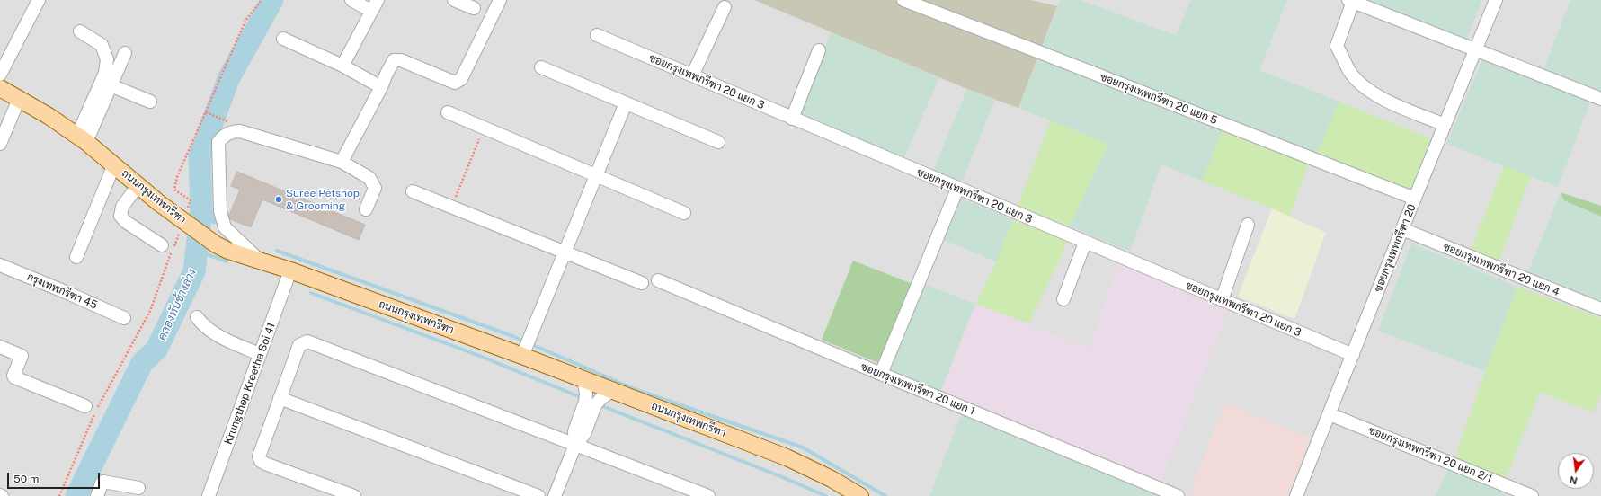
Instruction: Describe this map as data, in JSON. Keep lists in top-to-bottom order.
{
  "streets": {
    "main road": ["ถนนกรุงเทพกรีฑา"],
    "street": [
      "ซอยกรุงเทพกรีฑา 20 แยก 3",
      "ซอยกรุงเทพกรีฑา 20 แยก 5",
      "ซอยกรุงเทพกรีฑา 20",
      "ซอยกรุงเทพกรีฑา 20 แยก 4",
      "กรุงเทพกรีฑา 45",
      "Krungthep Kreetha Soi 41",
      "ซอยกรุงเทพกรีฑา 20 แยก 1",
      "ซอยกรุงเทพกรีฑา 20 แยก 2/1"
    ]
  },
  "crossings": [
    ["ซอยกรุงเทพกรีฑา 20 แยก 3", "ซอยกรุงเทพกรีฑา 20"],
    ["ซอยกรุงเทพกรีฑา 20 แยก 5", "ซอยกรุงเทพกรีฑา 20"],
    ["ถนนกรุงเทพกรีฑา", "Krungthep Kreetha Soi 41"],
    ["ซอยกรุงเทพกรีฑา 20", "ซอยกรุงเทพกรีฑา 20 แยก 4"],
    ["ซอยกรุงเทพกรีฑา 20", "ซอยกรุงเทพกรีฑา 20 แยก 2/1"]
  ],
  "water": ["คลองทับช้างล่าง"],
  "places": ["Suree Petshop & Grooming"],
  "scale_bar": "50 m",
  "north": "bottom"
}
